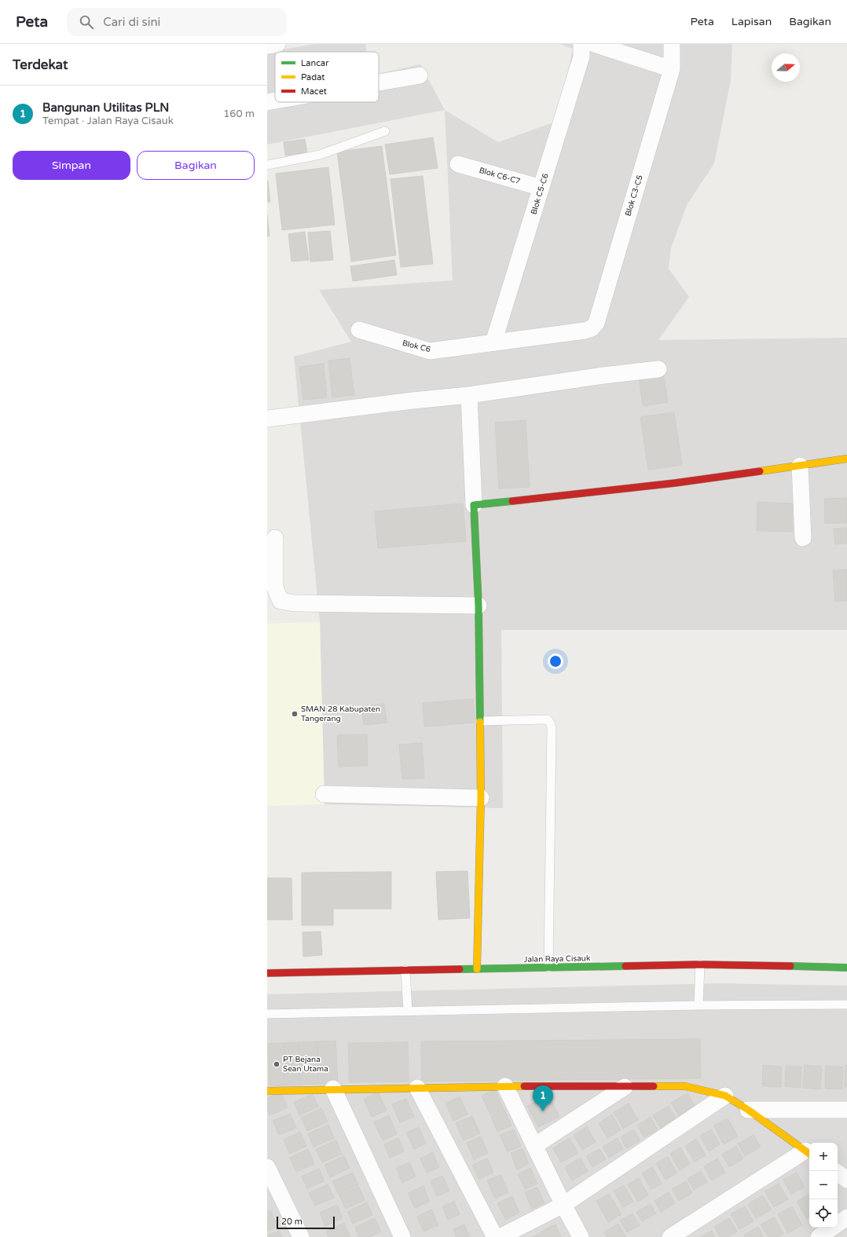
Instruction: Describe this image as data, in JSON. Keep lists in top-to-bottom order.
{
  "streets": {
    "street": [
      "Blok C6-C7",
      "Blok C5-C6",
      "Blok C3-C5",
      "Blok C6",
      "Jalan Raya Cisauk"
    ]
  },
  "crossings": [
    ["Blok C6-C7", "Blok C5-C6"],
    ["Blok C5-C6", "Blok C6"],
    ["Blok C3-C5", "Blok C6"]
  ],
  "places": ["SMAN 28 Kabupaten Tangerang", "PT Bejana Sean Utama"],
  "legend": ["Lancar", "Padat", "Macet"],
  "scale_bar": "20 m",
  "north": "right",
  "page": {
    "header": "Peta",
    "search": "Cari di sini",
    "nav": ["Peta", "Lapisan", "Bagikan"],
    "heading": "Terdekat",
    "list": [
      {
        "mark": "1",
        "name": "Bangunan Utilitas PLN",
        "note": "Tempat · Jalan Raya Cisauk",
        "value": "160 m"
      }
    ],
    "buttons": ["Simpan", "Bagikan"],
    "pins": "1",
    "map_buttons": ["+", "−"],
    "scale": "20 m"
  }
}
